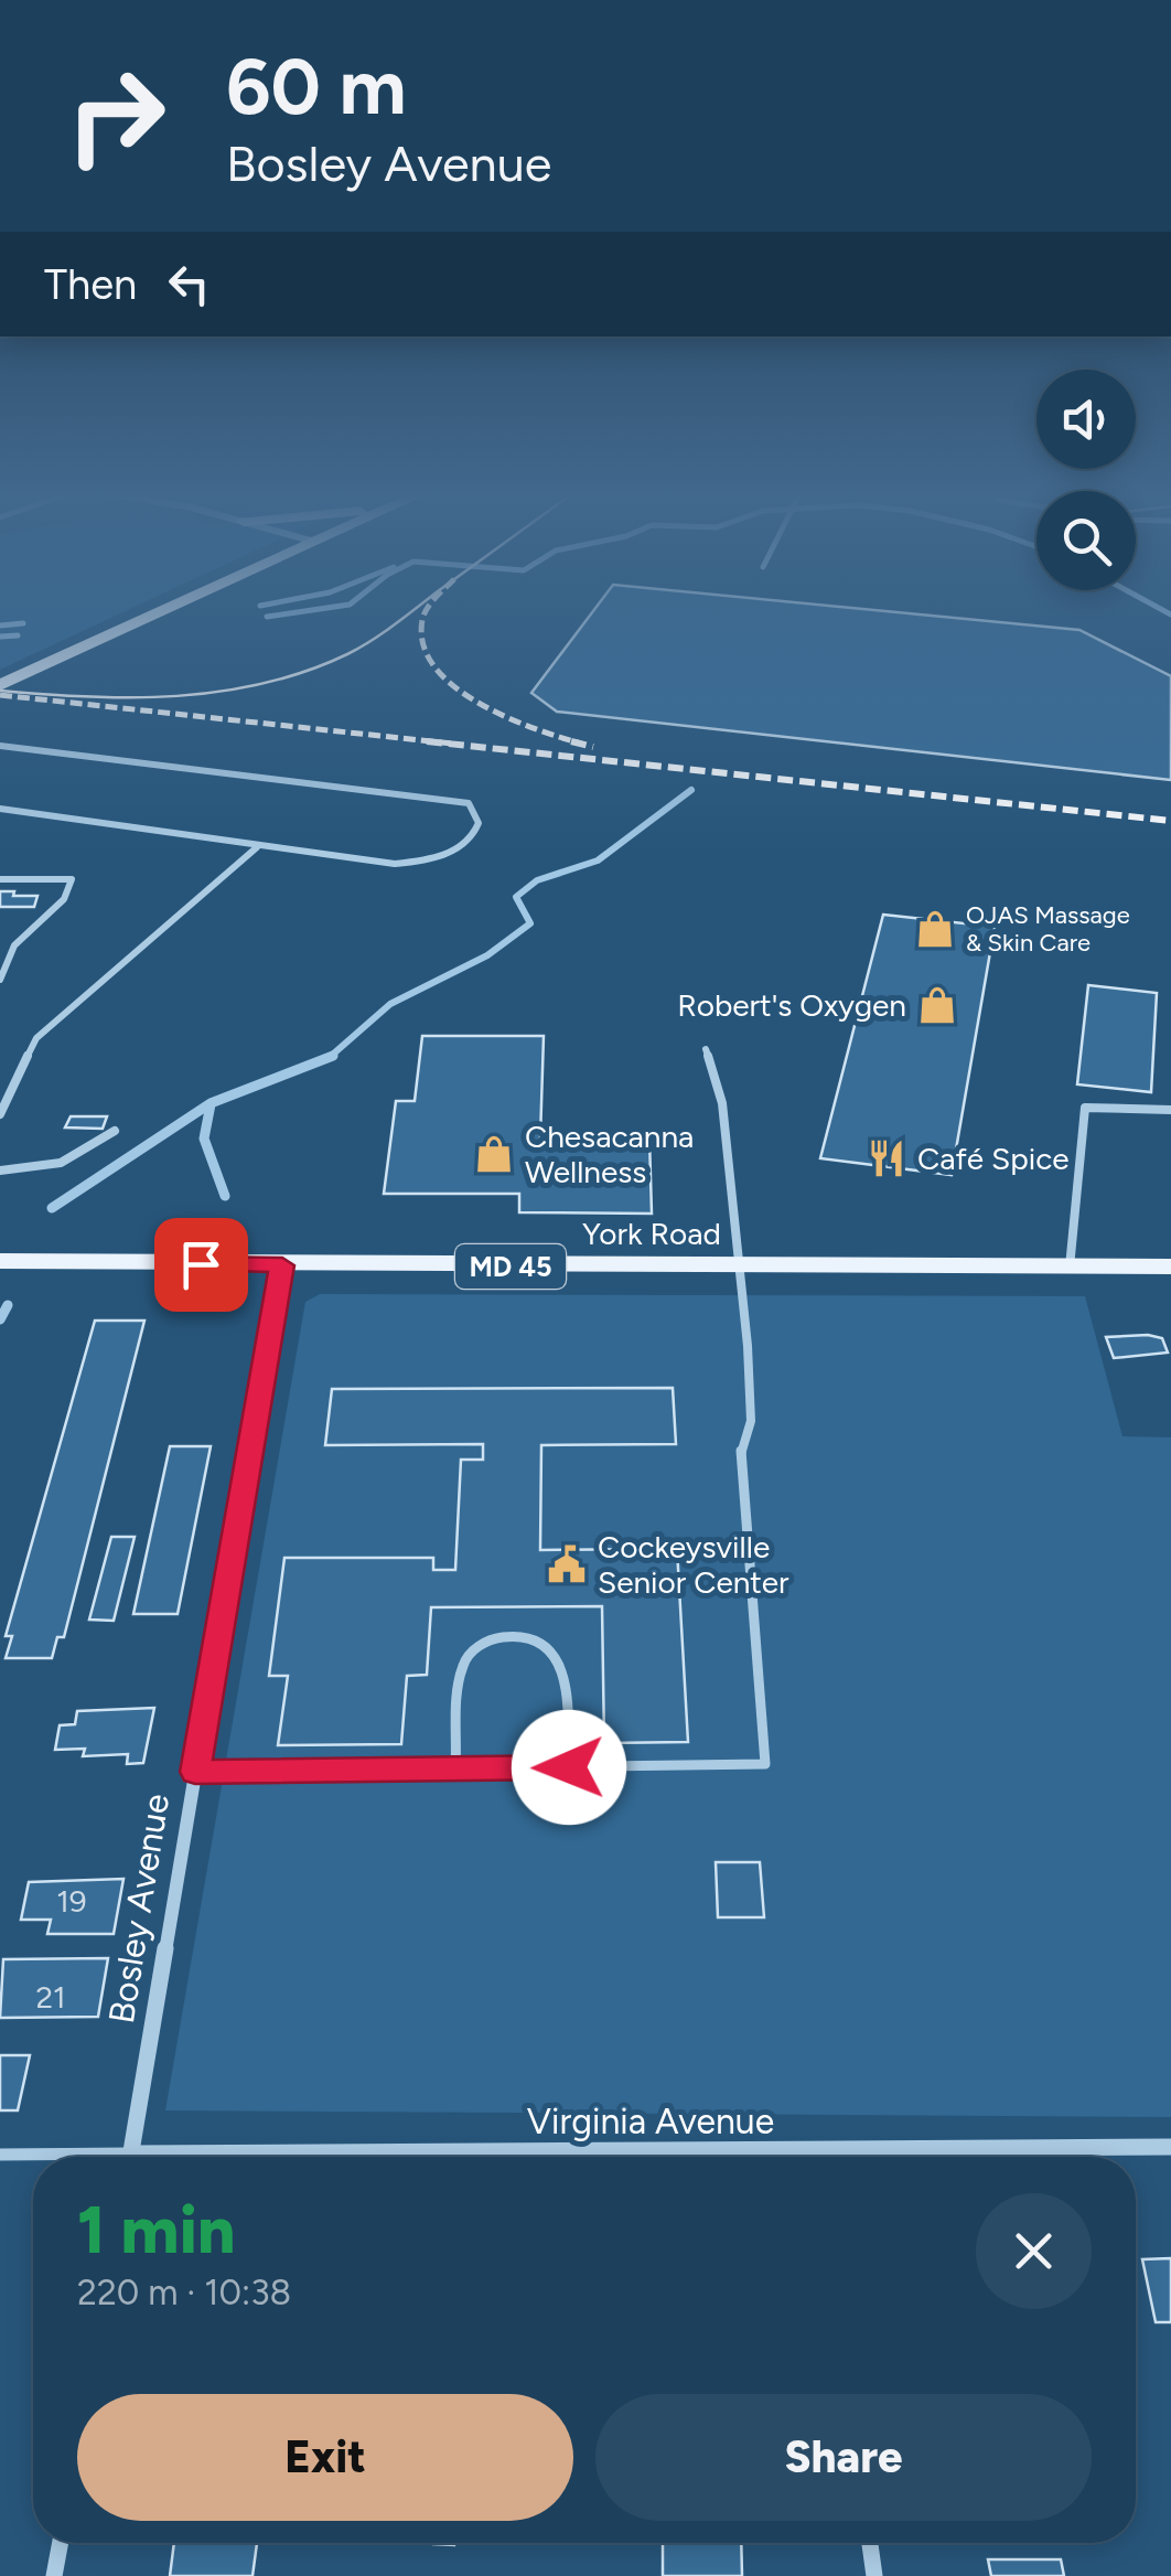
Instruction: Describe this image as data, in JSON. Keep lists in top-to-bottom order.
{
  "streets": {
    "main road": ["York Road", "MD 45"],
    "street": ["Bosley Avenue", "Virginia Avenue"]
  },
  "crossings": [
    ["York Road", "Bosley Avenue"]
  ],
  "places": {
    "shop": ["OJAS Massage & Skin Care", "Robert's Oxygen", "Chesacanna Wellness"],
    "restaurant": ["Café Spice"],
    "public building": ["Cockeysville Senior Center"]
  },
  "house_numbers": ["19", "21"],
  "page": {
    "turn": ["60 m", "Bosley Avenue"],
    "then": "Then",
    "heading": ["1 min", "220 m · 10:38"],
    "buttons": ["Exit", "Share"]
  }
}
